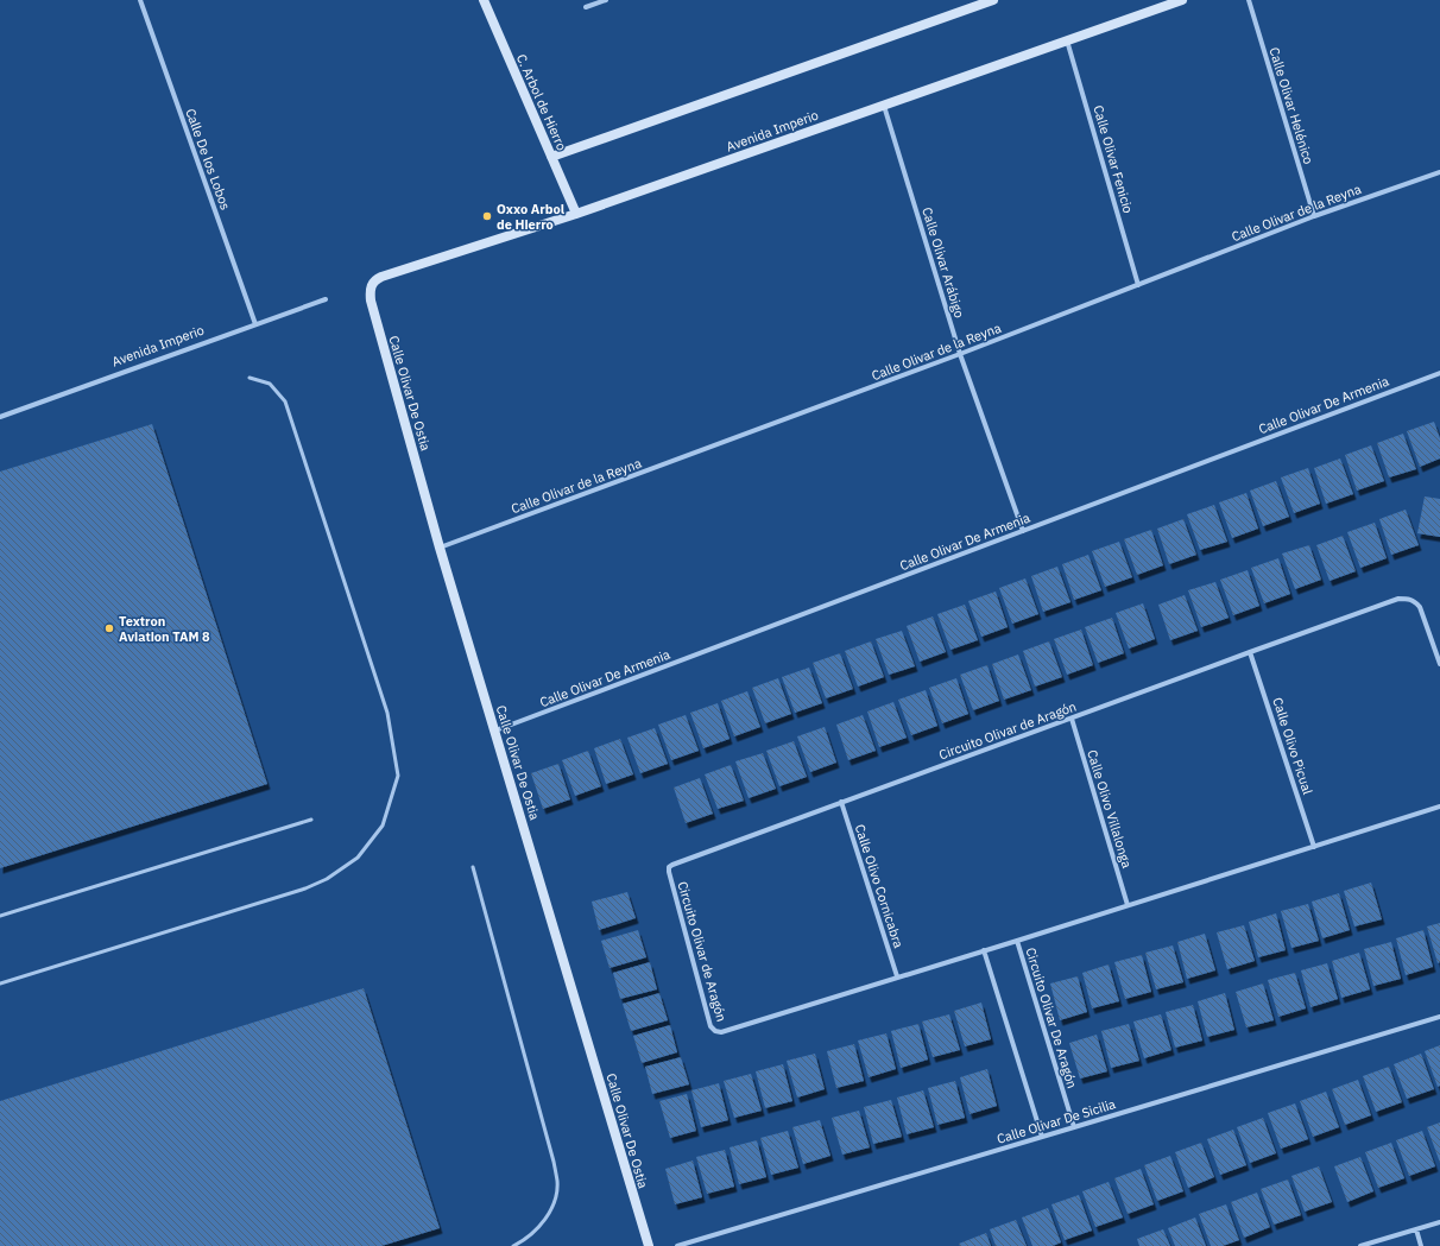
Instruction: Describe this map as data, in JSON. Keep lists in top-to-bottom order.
{
  "streets": {
    "street": [
      "C. Arbol de Hierro",
      "Calle Olivar Helénico",
      "Avenida Imperio",
      "Calle De los Lobos",
      "Calle Olivar Fenicio",
      "Calle Olivar de la Reyna",
      "Calle Olivar Arábigo",
      "Calle Olivar De Ostia",
      "Calle Olivar De Armenia",
      "Circuito Olivar de Aragón",
      "Calle Olivo Picual",
      "Calle Olivo Villalonga",
      "Calle Olivo Cornicabra",
      "Circuito Olivar De Aragón",
      "Calle Olivar De Sicilia"
    ]
  },
  "crossings": [
    ["C. Arbol de Hierro", "Avenida Imperio"],
    ["Calle Olivar Helénico", "Calle Olivar de la Reyna"],
    ["Avenida Imperio", "Calle De los Lobos"],
    ["Avenida Imperio", "Calle Olivar Fenicio"],
    ["Avenida Imperio", "Calle Olivar Arábigo"],
    ["Avenida Imperio", "Calle Olivar De Ostia"],
    ["Calle Olivar Fenicio", "Calle Olivar de la Reyna"],
    ["Calle Olivar de la Reyna", "Calle Olivar Arábigo"],
    ["Calle Olivar de la Reyna", "Calle Olivar De Ostia"],
    ["Calle Olivar Arábigo", "Calle Olivar De Armenia"],
    ["Calle Olivar De Ostia", "Calle Olivar De Armenia"],
    ["Circuito Olivar de Aragón", "Calle Olivo Picual"],
    ["Circuito Olivar de Aragón", "Calle Olivo Villalonga"],
    ["Circuito Olivar de Aragón", "Calle Olivo Cornicabra"],
    ["Circuito Olivar de Aragón", "Circuito Olivar De Aragón"],
    ["Circuito Olivar De Aragón", "Calle Olivar De Sicilia"]
  ],
  "places": ["Oxxo Arbol de Hierro", "Textron Aviation TAM 8"]
}
